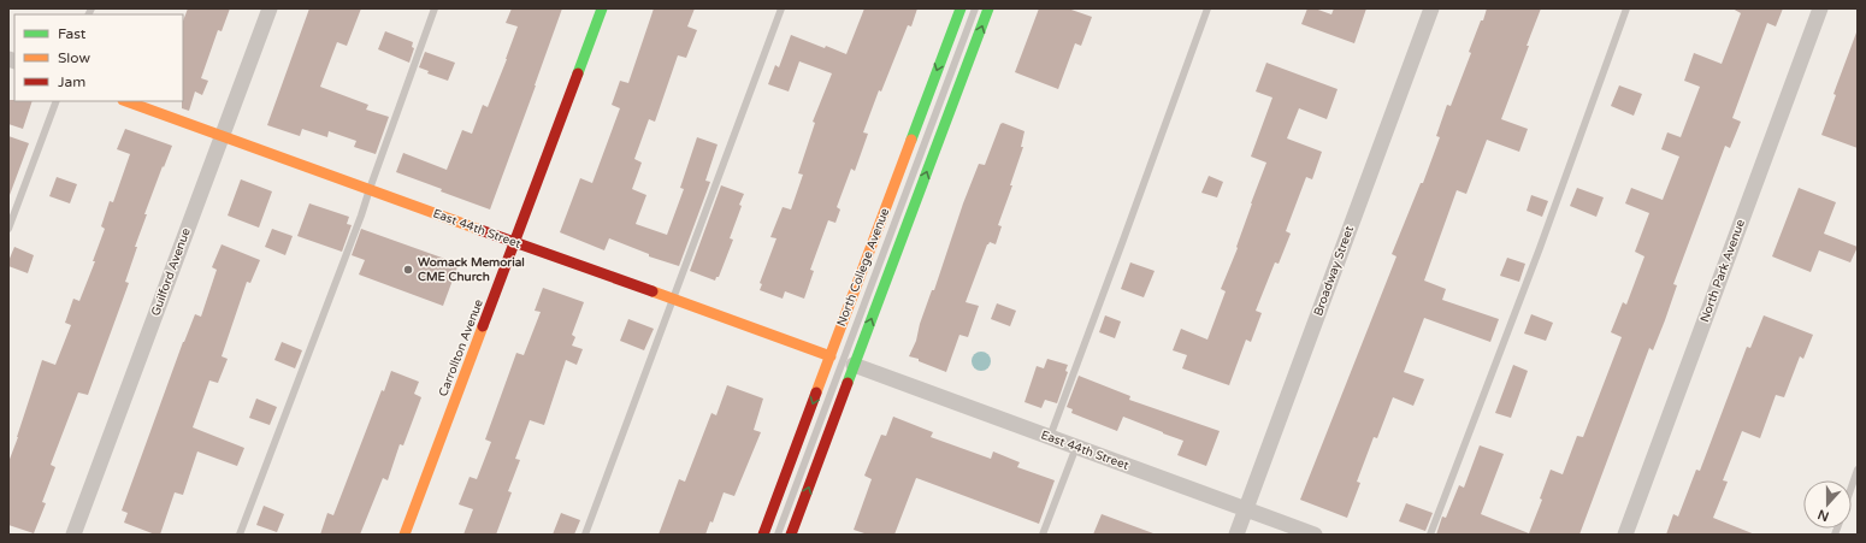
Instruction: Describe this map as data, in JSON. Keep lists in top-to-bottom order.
{
  "streets": {
    "street": [
      "East 44th Street",
      "North College Avenue",
      "Broadway Street",
      "North Park Avenue",
      "Guilford Avenue",
      "Carrollton Avenue"
    ]
  },
  "crossings": [
    ["East 44th Street", "North College Avenue"],
    ["East 44th Street", "Broadway Street"],
    ["East 44th Street", "Guilford Avenue"],
    ["East 44th Street", "Carrollton Avenue"]
  ],
  "places": ["Womack Memorial CME Church"],
  "legend": ["Fast", "Slow", "Jam"],
  "north": "bottom"
}
